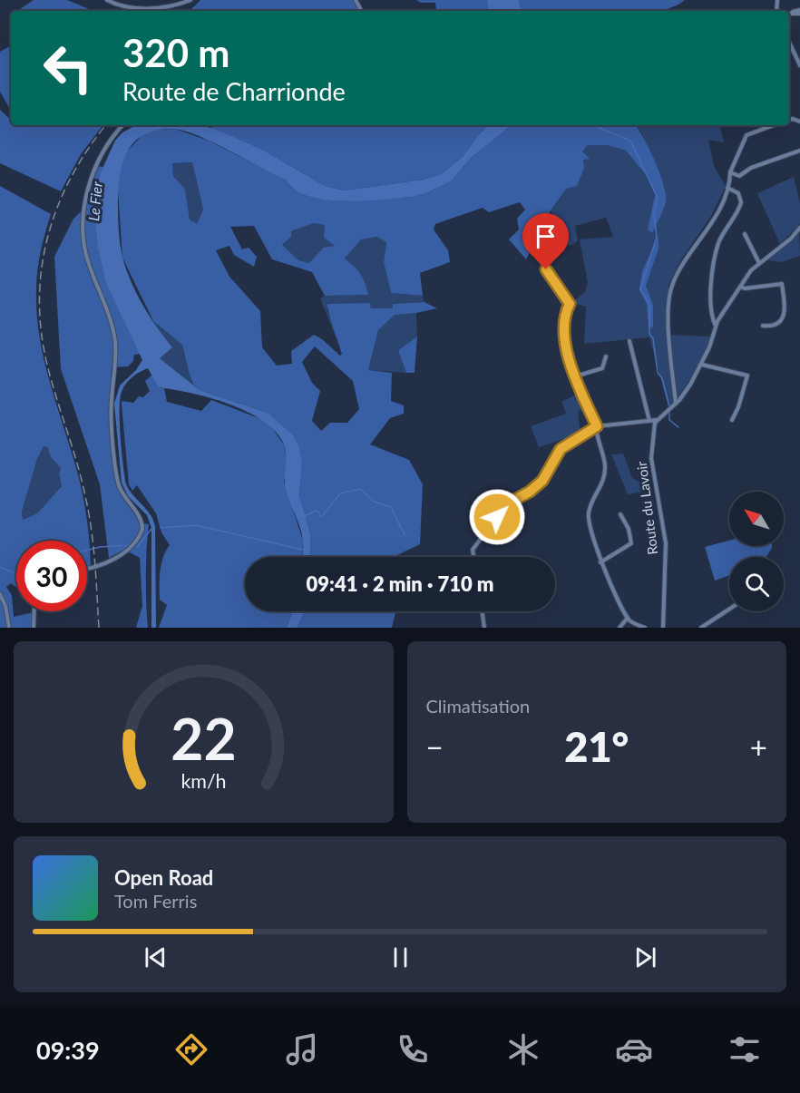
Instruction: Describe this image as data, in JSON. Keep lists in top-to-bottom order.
{
  "streets": {
    "street": ["Route du Lavoir"]
  },
  "water": ["Le Fier"],
  "north": "top left",
  "page": {
    "turn": ["320 m", "Route de Charrionde"],
    "limit": "30",
    "trip": "09:41 · 2 min · 710 m",
    "tile": "Climatisation",
    "heat": ["−", "21°", "+"],
    "song": ["Open Road", "Tom Ferris"],
    "tabs": "09:39",
    "gauge": ["22", "km/h"]
  }
}
